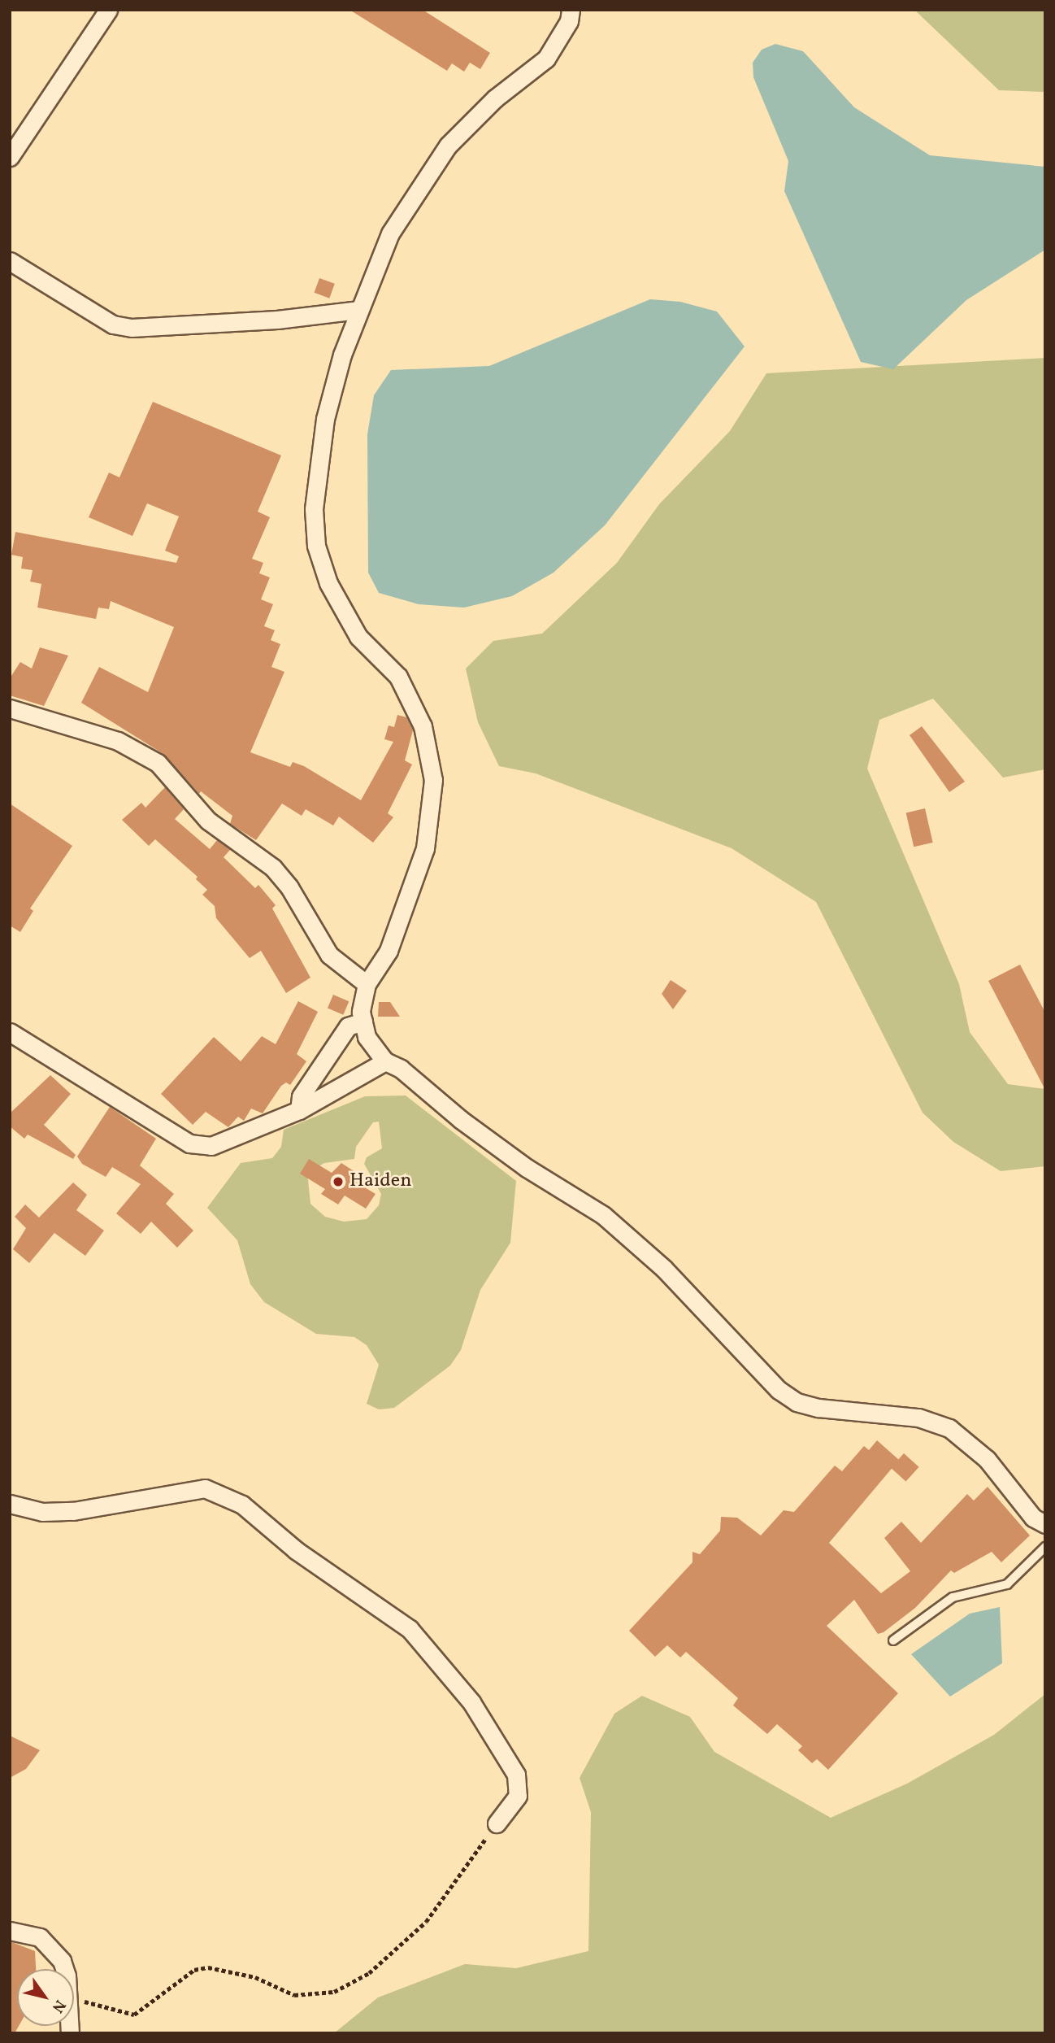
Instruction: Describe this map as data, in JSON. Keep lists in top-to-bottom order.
{
  "places": ["Haiden"],
  "north": "bottom right"
}
